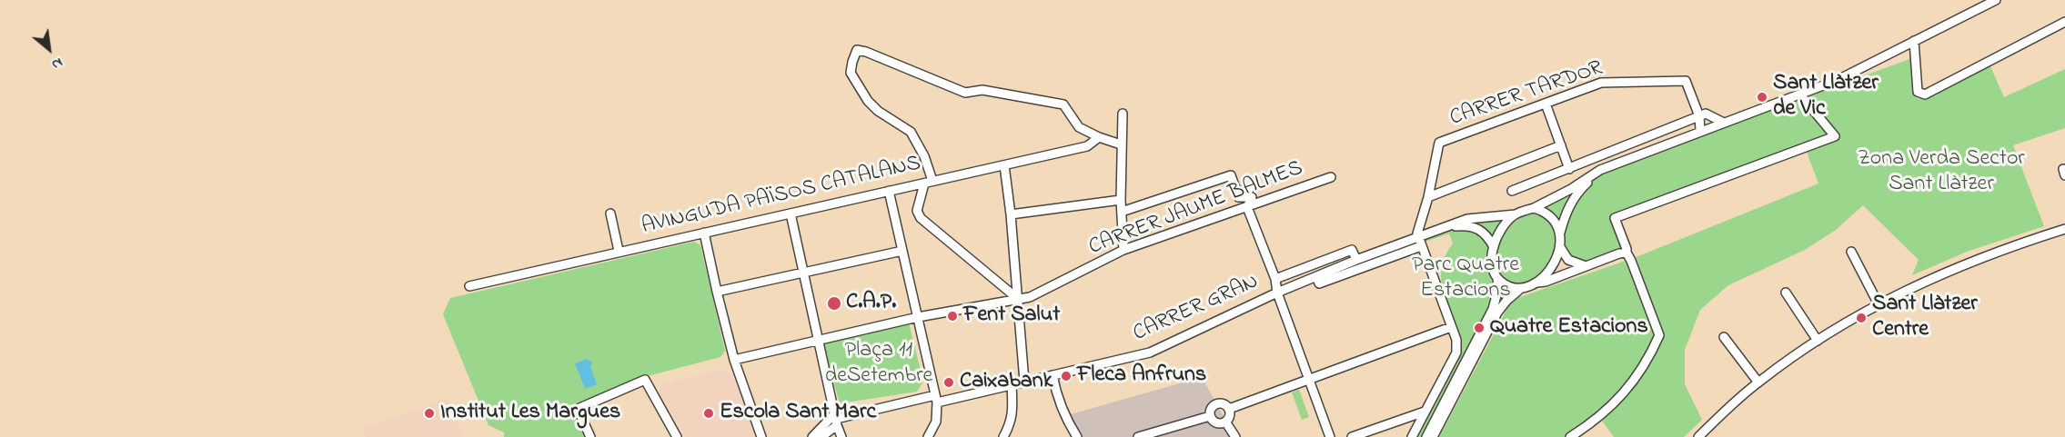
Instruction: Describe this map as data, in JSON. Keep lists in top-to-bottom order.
{
  "streets": {
    "street": [
      "CARRER TARDOR",
      "AVINGUDA PAÏSOS CATALANS",
      "CARRER JAUME BALMES",
      "CARRER GRAN"
    ]
  },
  "parks": ["Zona Verda Sector Sant Llàtzer", "Parc Quatre Estacions", "Plaça 11 deSetembre"],
  "places": [
    "Sant Llàtzer de Vic",
    "C.A.P.",
    "Fent Salut",
    "Sant Llàtzer Centre",
    "Quatre Estacions",
    "Fleca Anfruns",
    "Caixabank",
    "Institut Les Margues",
    "Escola Sant Marc"
  ],
  "north": "bottom right"
}
